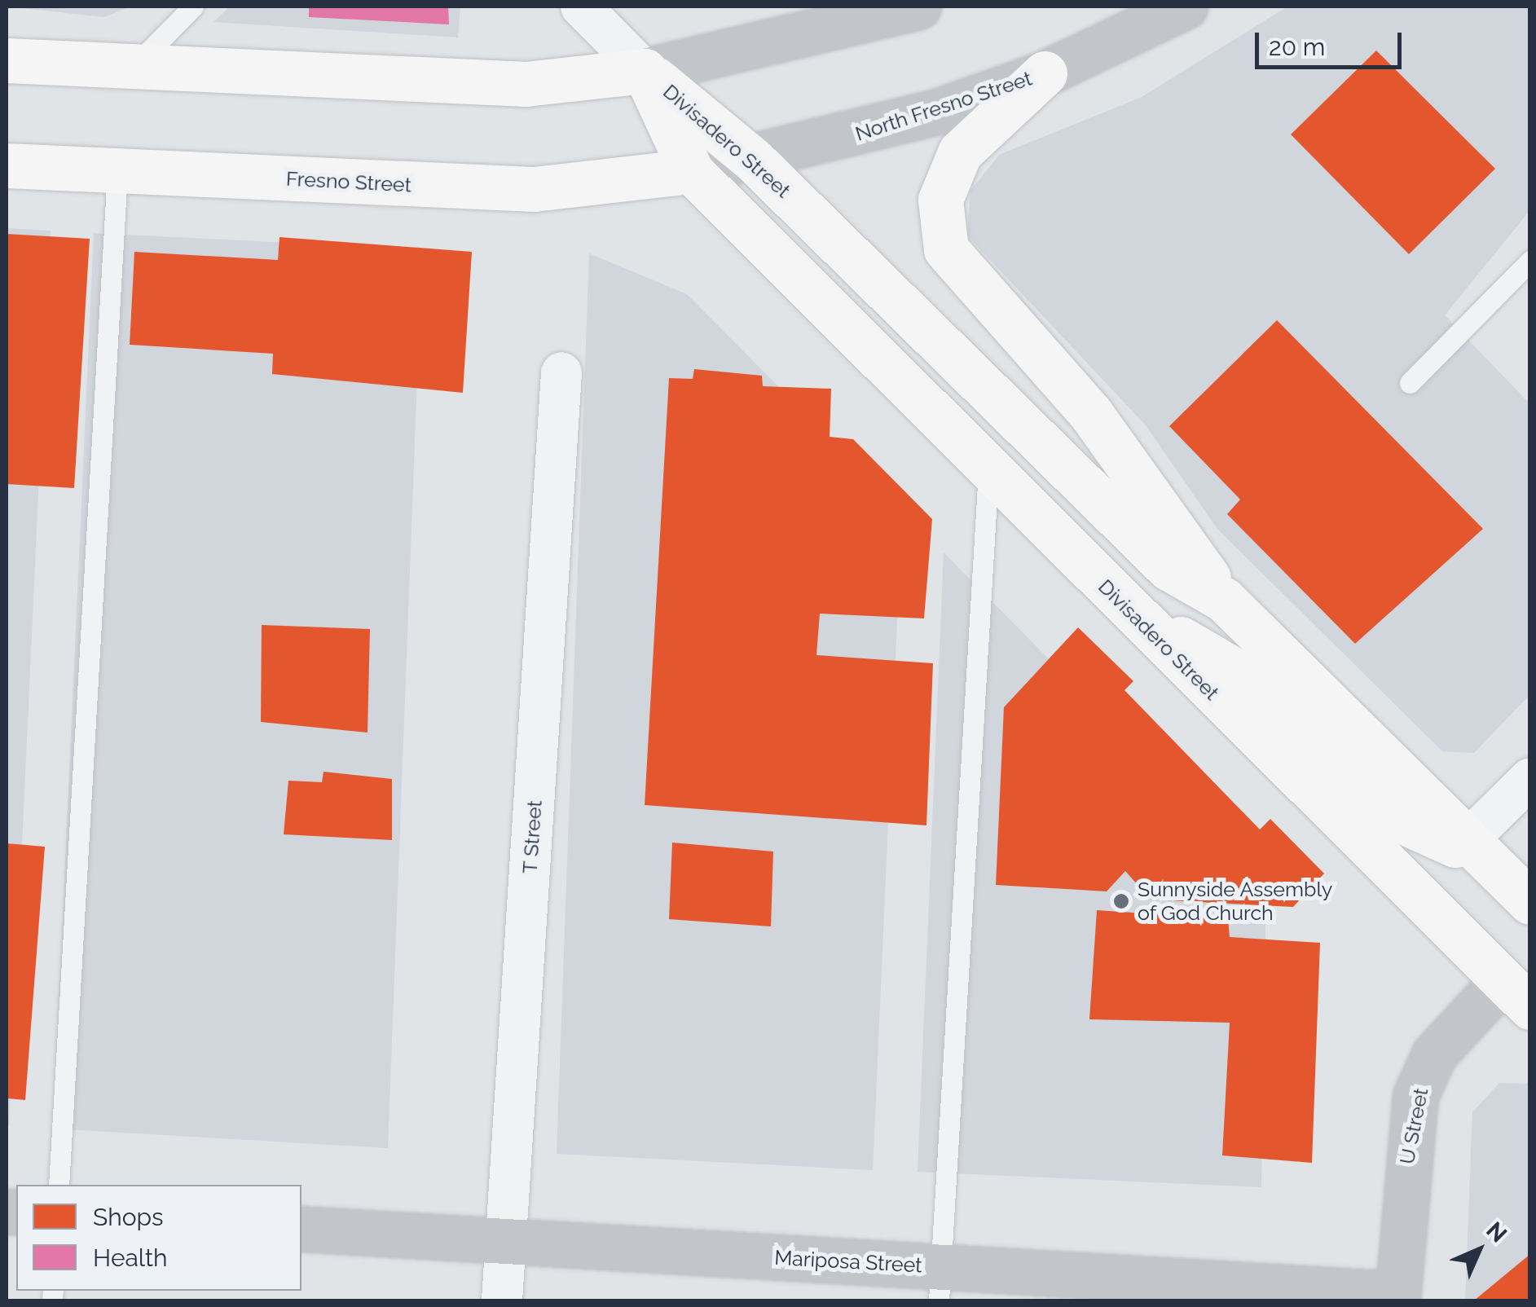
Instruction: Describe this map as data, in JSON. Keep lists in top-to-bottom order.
{
  "streets": {
    "main road": [
      "North Fresno Street",
      "Divisadero Street",
      "Fresno Street",
      "U Street",
      "Mariposa Street"
    ],
    "street": ["T Street"]
  },
  "crossings": [
    ["North Fresno Street", "Divisadero Street"],
    ["North Fresno Street", "Fresno Street"],
    ["Divisadero Street", "Fresno Street"],
    ["Divisadero Street", "U Street"],
    ["T Street", "Mariposa Street"],
    ["U Street", "Mariposa Street"]
  ],
  "places": ["Sunnyside Assembly of God Church"],
  "legend": ["Shops", "Health"],
  "scale_bar": "20 m",
  "north": "top right"
}
